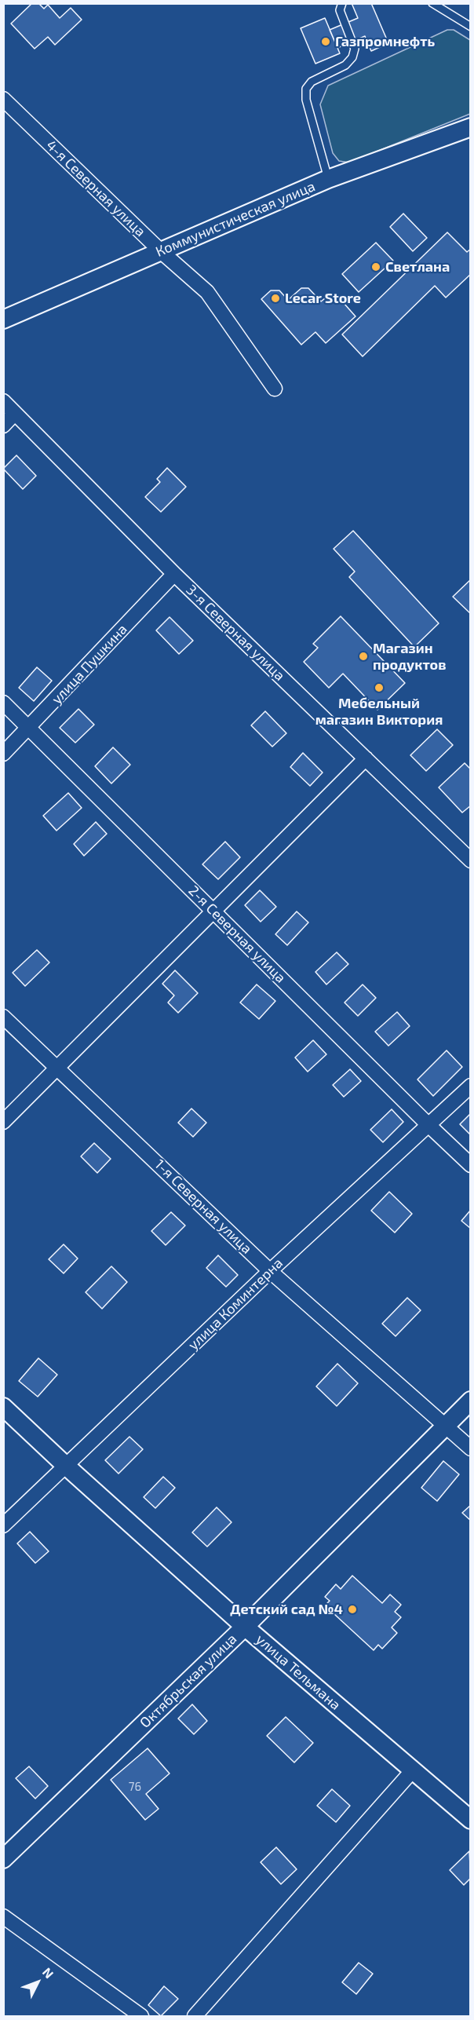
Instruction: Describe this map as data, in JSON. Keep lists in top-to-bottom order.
{
  "streets": {
    "street": [
      "4-я Северная улица",
      "Коммунистическая улица",
      "3-я Северная улица",
      "улица Пушкина",
      "2-я Северная улица",
      "1-я Северная улица",
      "улица Коминтерна",
      "улица Тельмана",
      "Октябрьская улица"
    ]
  },
  "crossings": [
    ["4-я Северная улица", "Коммунистическая улица"],
    ["3-я Северная улица", "улица Пушкина"],
    ["улица Пушкина", "2-я Северная улица"],
    ["2-я Северная улица", "улица Коминтерна"],
    ["1-я Северная улица", "улица Коминтерна"],
    ["1-я Северная улица", "Октябрьская улица"],
    ["улица Коминтерна", "улица Тельмана"],
    ["улица Тельмана", "Октябрьская улица"]
  ],
  "places": [
    "Газпромнефть",
    "Светлана",
    "Lecar Store",
    "Магазин продуктов",
    "Мебельный магазин Виктория",
    "Детский сад №4"
  ],
  "house_numbers": ["76"],
  "north": "top right"
}
